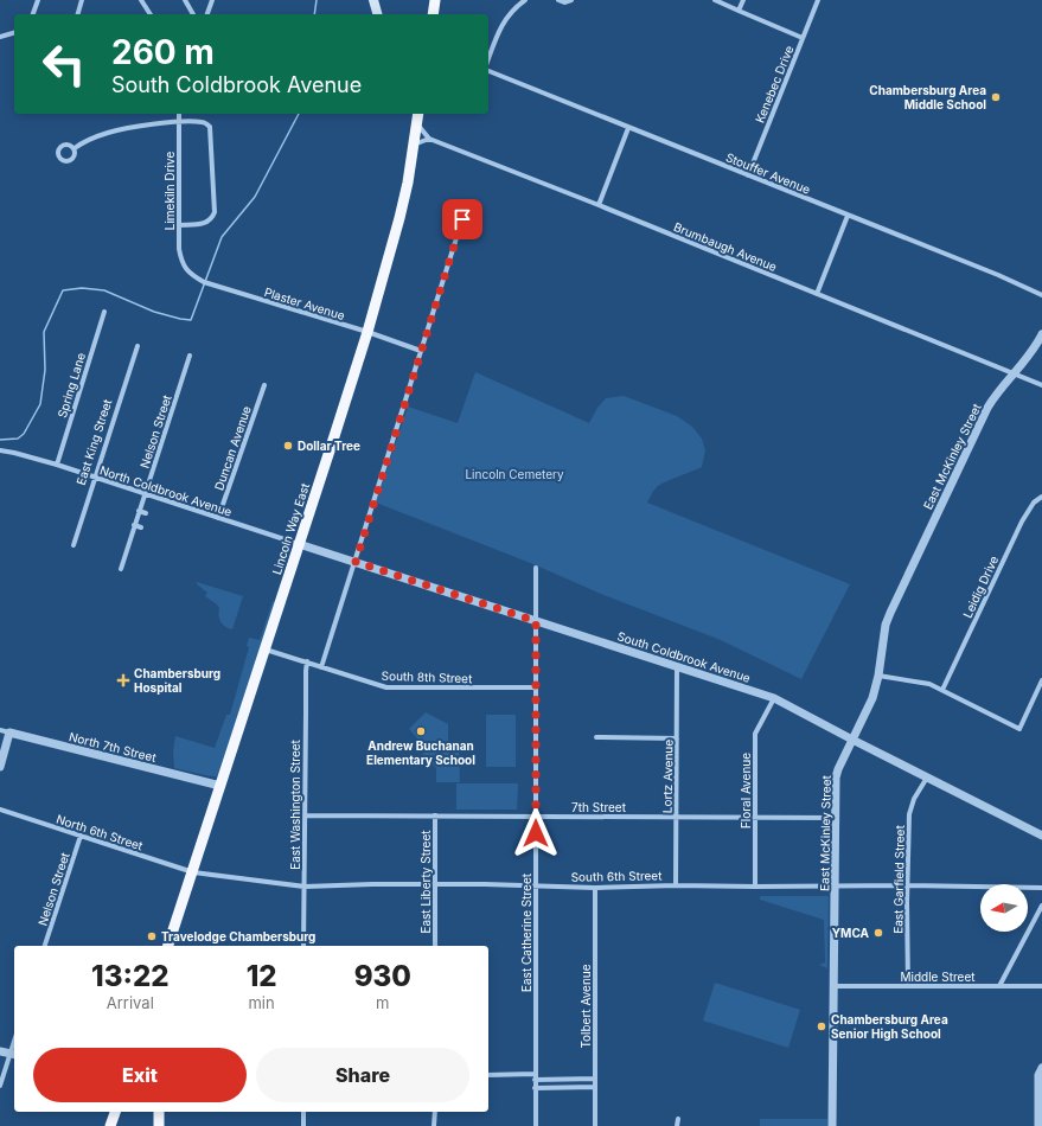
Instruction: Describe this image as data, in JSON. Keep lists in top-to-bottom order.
{
  "streets": {
    "highway": ["Lincoln Way East"],
    "street": [
      "Kenebec Drive",
      "Stouffer Avenue",
      "Limekiln Drive",
      "Brumbaugh Avenue",
      "Plaster Avenue",
      "Spring Lane",
      "Nelson Street",
      "East King Street",
      "Duncan Avenue",
      "East McKinley Street",
      "North Coldbrook Avenue",
      "Leidig Drive",
      "South Coldbrook Avenue",
      "South 8th Street",
      "North 7th Street",
      "Lortz Avenue",
      "Floral Avenue",
      "East Washington Street",
      "7th Street",
      "North 6th Street",
      "South 6th Street",
      "East Garfield Street",
      "East Liberty Street",
      "East Catherine Street",
      "Middle Street",
      "Tolbert Avenue"
    ]
  },
  "crossings": [
    ["Kenebec Drive", "Stouffer Avenue"],
    ["Limekiln Drive", "Plaster Avenue"],
    ["Brumbaugh Avenue", "East McKinley Street"],
    ["Plaster Avenue", "Lincoln Way East"],
    ["Spring Lane", "North Coldbrook Avenue"],
    ["Nelson Street", "North Coldbrook Avenue"],
    ["Nelson Street", "North 6th Street"],
    ["East King Street", "North Coldbrook Avenue"],
    ["Duncan Avenue", "North Coldbrook Avenue"],
    ["East McKinley Street", "South Coldbrook Avenue"],
    ["East McKinley Street", "7th Street"],
    ["East McKinley Street", "South 6th Street"],
    ["East McKinley Street", "Middle Street"],
    ["North Coldbrook Avenue", "Lincoln Way East"],
    ["North Coldbrook Avenue", "South Coldbrook Avenue"],
    ["Lincoln Way East", "South Coldbrook Avenue"],
    ["Lincoln Way East", "South 8th Street"],
    ["Lincoln Way East", "North 7th Street"],
    ["Lincoln Way East", "North 6th Street"],
    ["Lincoln Way East", "South 6th Street"],
    ["South Coldbrook Avenue", "Lortz Avenue"],
    ["South Coldbrook Avenue", "Floral Avenue"],
    ["South Coldbrook Avenue", "East Garfield Street"],
    ["South Coldbrook Avenue", "East Catherine Street"],
    ["South 8th Street", "East Washington Street"],
    ["South 8th Street", "East Catherine Street"],
    ["Lortz Avenue", "7th Street"],
    ["Lortz Avenue", "South 6th Street"],
    ["Floral Avenue", "7th Street"],
    ["Floral Avenue", "South 6th Street"],
    ["East Washington Street", "7th Street"],
    ["East Washington Street", "South 6th Street"],
    ["7th Street", "East Liberty Street"],
    ["7th Street", "East Catherine Street"],
    ["North 6th Street", "South 6th Street"],
    ["South 6th Street", "East Garfield Street"],
    ["South 6th Street", "East Liberty Street"],
    ["South 6th Street", "East Catherine Street"],
    ["South 6th Street", "Tolbert Avenue"],
    ["East Garfield Street", "Middle Street"]
  ],
  "parks": ["Lincoln Cemetery"],
  "places": {
    "other": [
      "Chambersburg Area Middle School",
      "Dollar Tree",
      "Andrew Buchanan Elementary School",
      "YMCA",
      "Travelodge Chambersburg",
      "Chambersburg Area Senior High School"
    ],
    "health": ["Chambersburg Hospital"]
  },
  "north": "left",
  "page": {
    "turn": ["260 m", "South Coldbrook Avenue"],
    "eta": [
      "13:22",
      "Arrival",
      "12",
      "min",
      "930",
      "m"
    ],
    "buttons": ["Exit", "Share"]
  }
}
